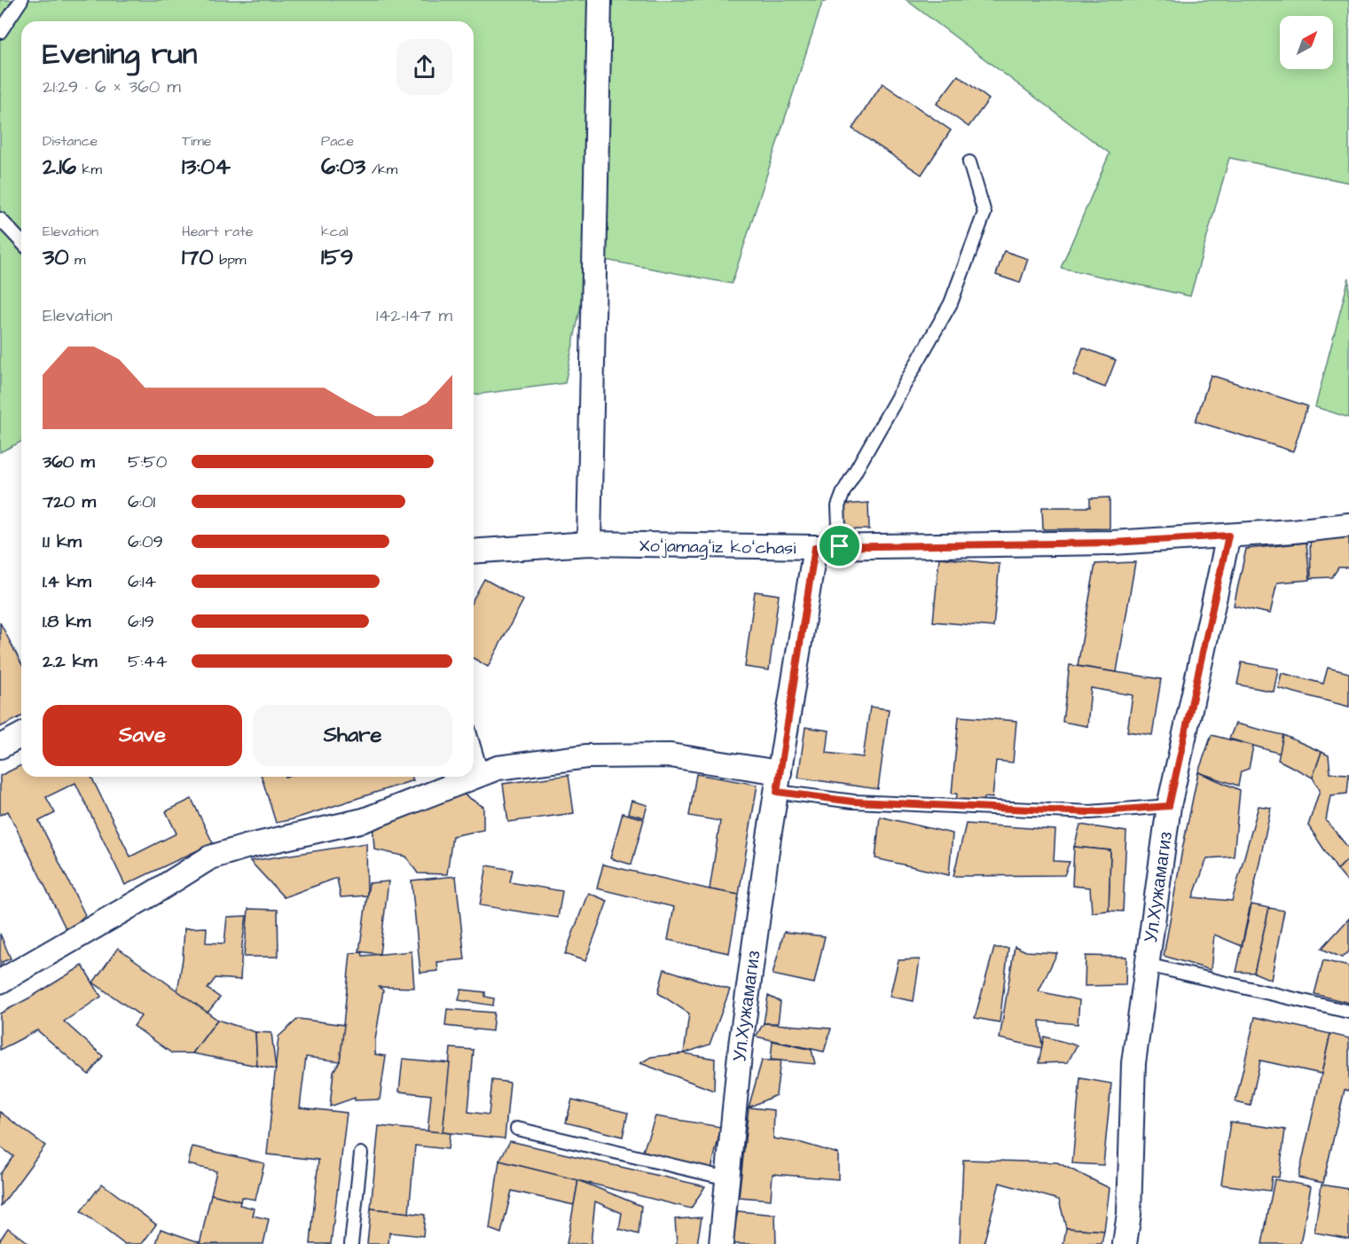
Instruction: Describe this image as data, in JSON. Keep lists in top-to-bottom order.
{
  "streets": {
    "street": ["Xoʻjamagʻiz koʻchasi", "Ул.Хужамагиз"]
  },
  "crossings": [
    ["Xoʻjamagʻiz koʻchasi", "Ул.Хужамагиз"]
  ],
  "north": "top right",
  "page": {
    "heading": ["Evening run", "21:29 · 6 × 360 m"],
    "stats": [
      ["Distance", "2.16 km"],
      ["Time", "13:04"],
      ["Pace", "6:03 /km"],
      ["Elevation", "30 m"],
      ["Heart rate", "170 bpm"],
      ["kcal", "159"]
    ],
    "chart": ["Elevation", "142–147 m"],
    "list": [
      {
        "name": "360 m",
        "note": "5:50"
      },
      {
        "name": "720 m",
        "note": "6:01"
      },
      {
        "name": "1.1 km",
        "note": "6:09"
      },
      {
        "name": "1.4 km",
        "note": "6:14"
      },
      {
        "name": "1.8 km",
        "note": "6:19"
      },
      {
        "name": "2.2 km",
        "note": "5:44"
      }
    ],
    "buttons": ["Save", "Share"]
  }
}
